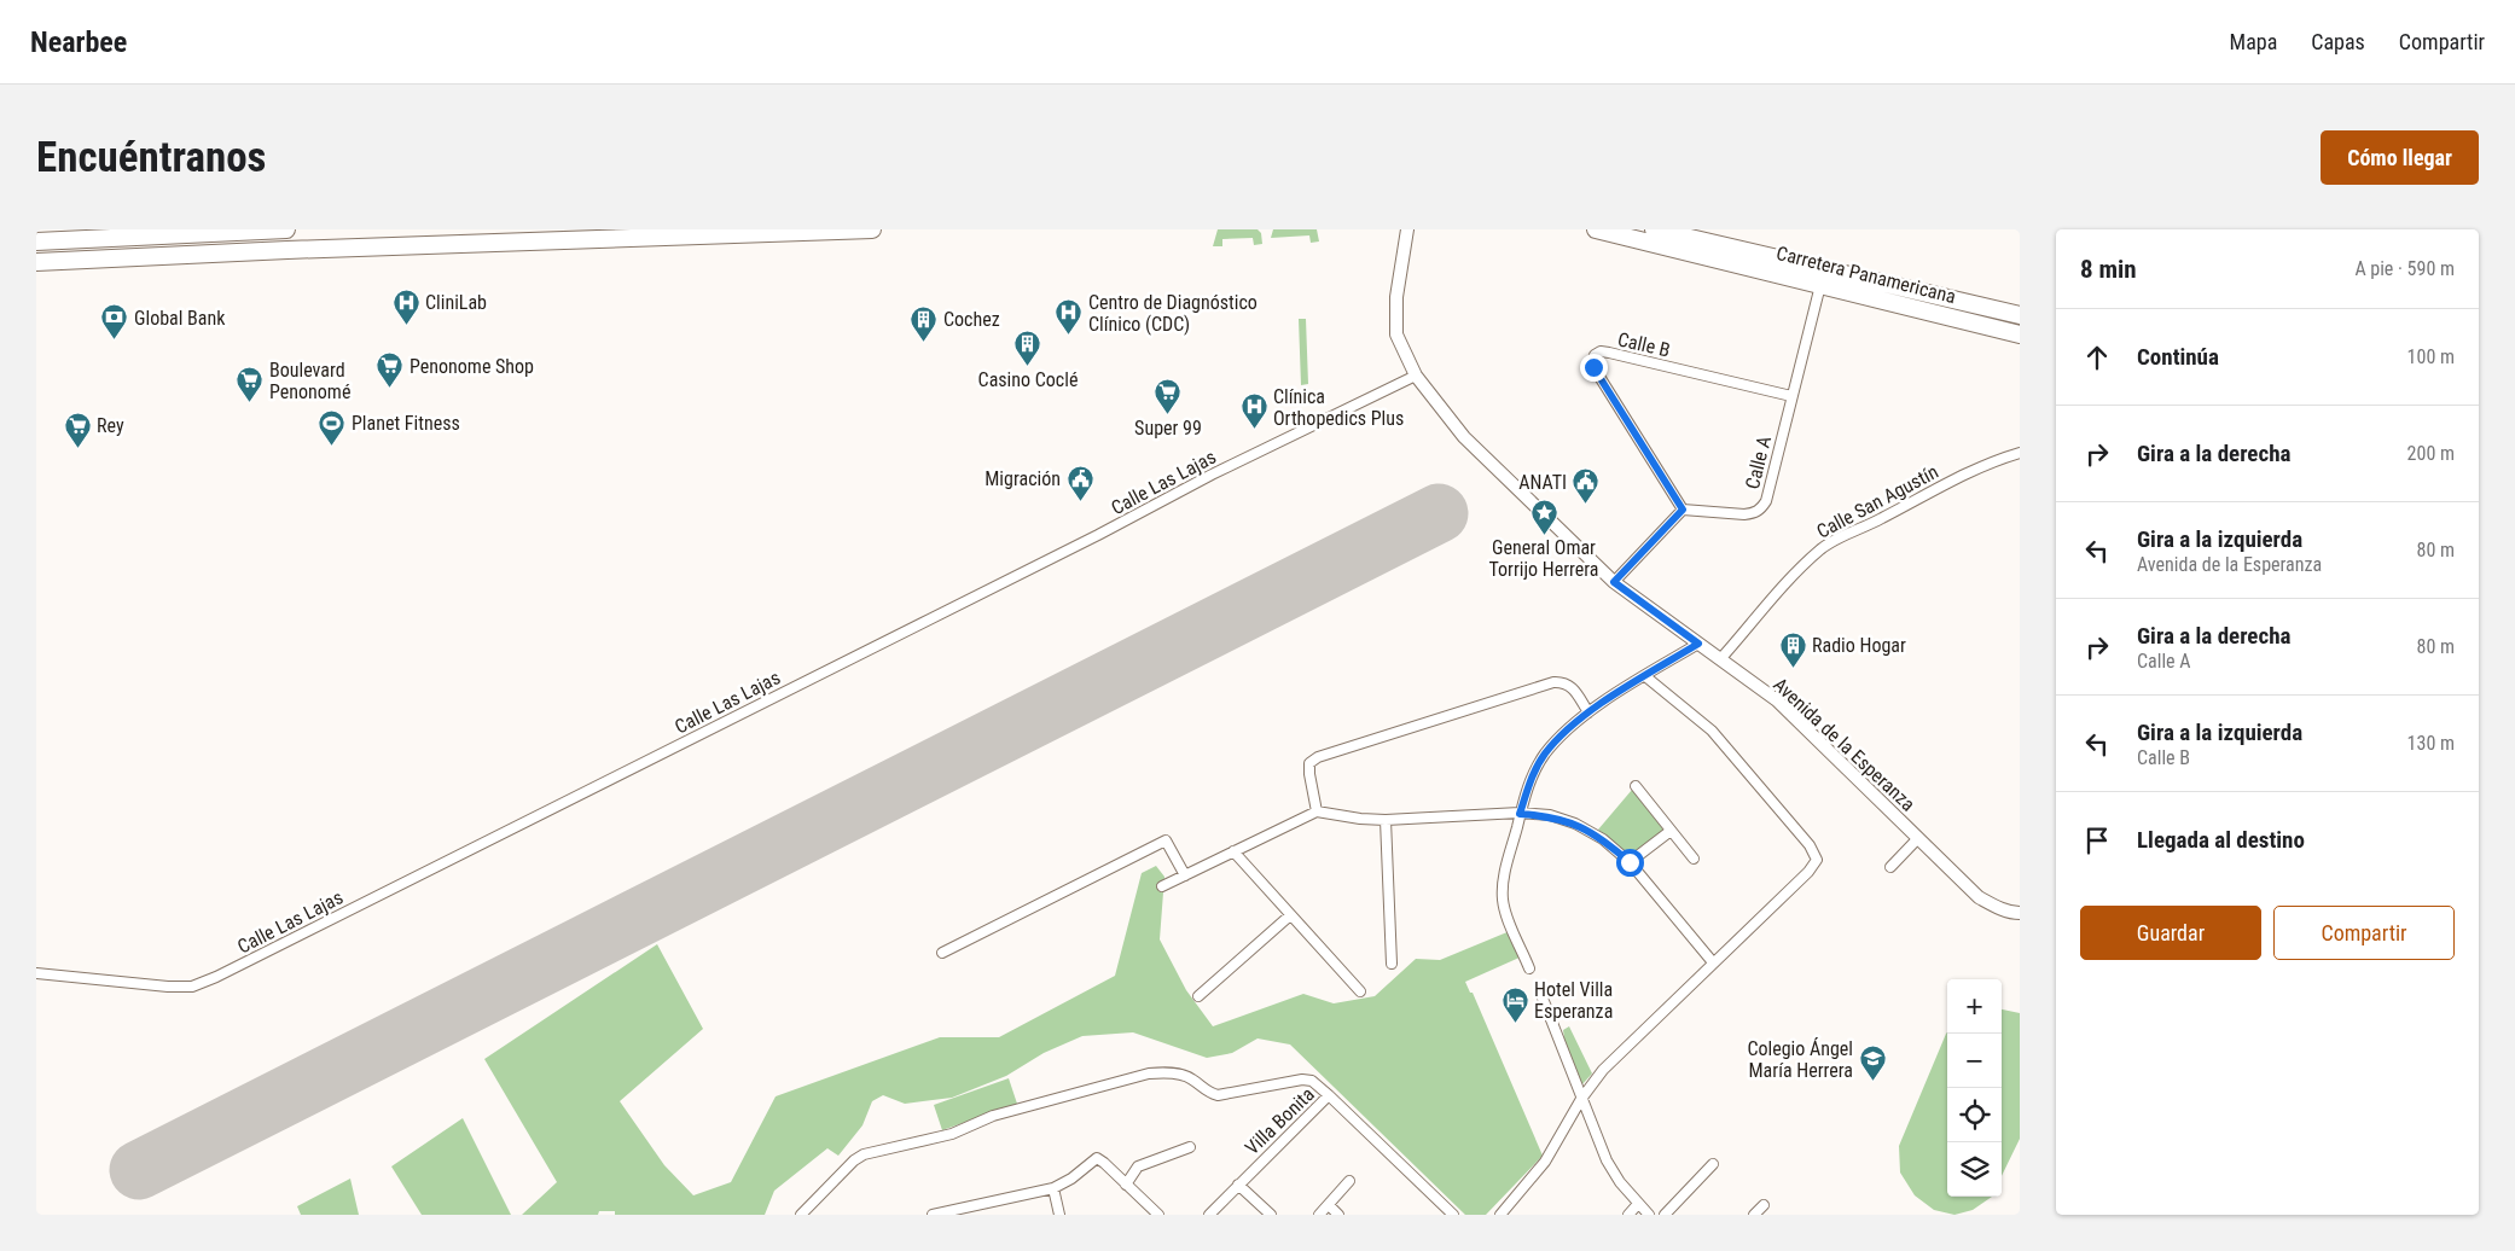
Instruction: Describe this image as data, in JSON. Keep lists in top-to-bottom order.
{
  "streets": {
    "highway": ["Carretera Panamericana"],
    "street": [
      "Calle B",
      "Calle A",
      "Calle Las Lajas",
      "Calle San Agustín",
      "Avenida de la Esperanza",
      "Villa Bonita"
    ]
  },
  "crossings": [
    ["Carretera Panamericana", "Calle A"],
    ["Calle B", "Calle A"],
    ["Calle Las Lajas", "Avenida de la Esperanza"],
    ["Calle San Agustín", "Avenida de la Esperanza"]
  ],
  "places": {
    "hospital": ["CliniLab", "Centro de Diagnóstico Clínico (CDC)", "Clínica Orthopedics Plus"],
    "bank": ["Global Bank"],
    "building": ["Cochez", "Casino Coclé", "Radio Hogar"],
    "supermarket": [
      "Penonome Shop",
      "Boulevard Penonomé",
      "Super 99",
      "Rey"
    ],
    "sports": ["Planet Fitness"],
    "public building": ["Migración", "ANATI"],
    "place": ["General Omar Torrijo Herrera"],
    "hotel": ["Hotel Villa Esperanza"],
    "school or university": ["Colegio Ángel María Herrera"]
  },
  "page": {
    "header": "Nearbee",
    "nav": ["Mapa", "Capas", "Compartir"],
    "buttons": [
      "Cómo llegar",
      ["Guardar", "Compartir"]
    ],
    "title": "Encuéntranos",
    "heading": ["8 min", "A pie · 590 m"],
    "list": [
      ["Continúa", "100 m"],
      ["Gira a la derecha", "200 m"],
      ["Gira a la izquierda", "Avenida de la Esperanza", "80 m"],
      ["Gira a la derecha", "Calle A", "80 m"],
      ["Gira a la izquierda", "Calle B", "130 m"],
      "Llegada al destino"
    ],
    "map_buttons": ["+", "−"]
  }
}
